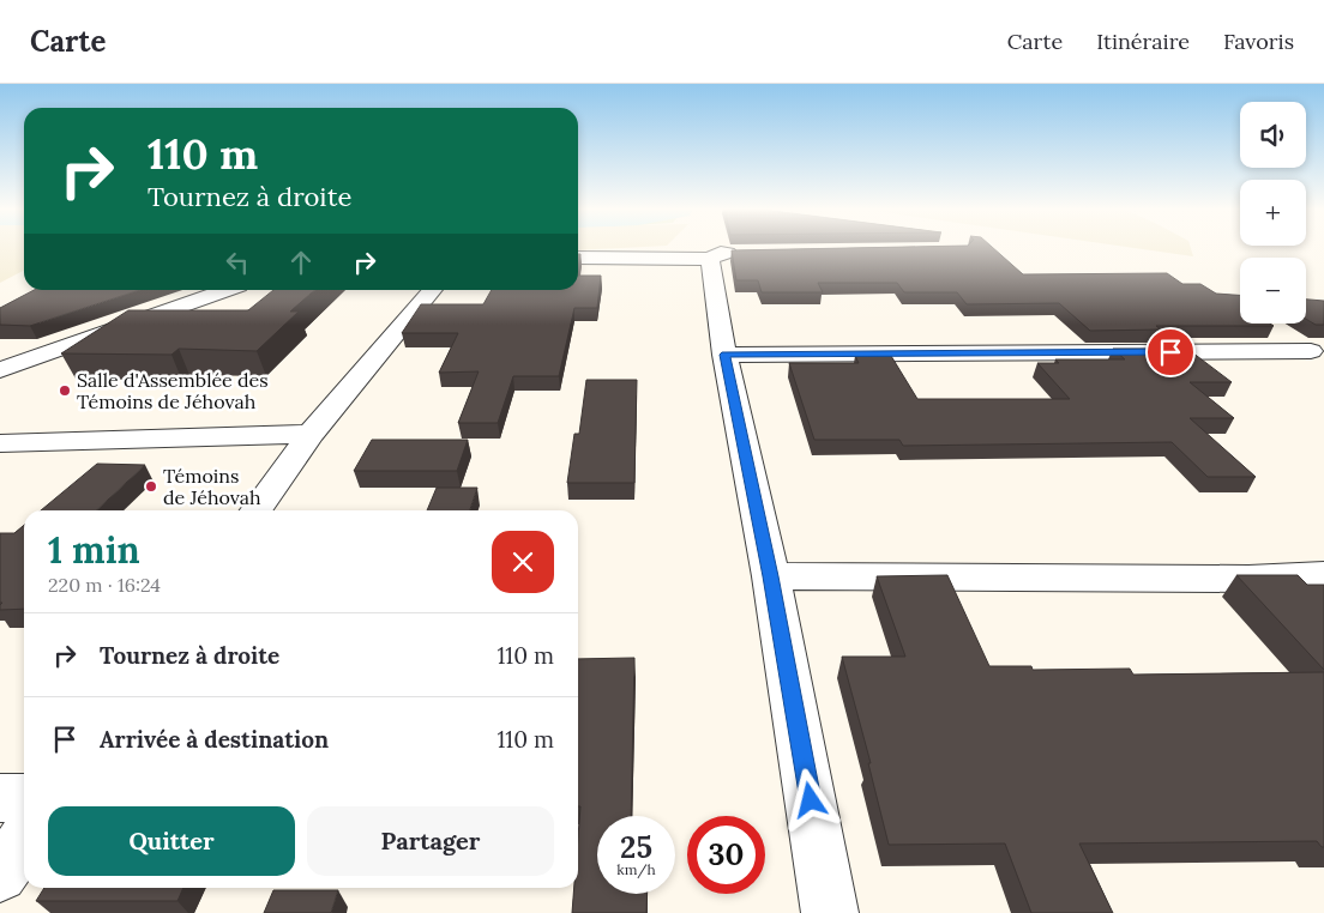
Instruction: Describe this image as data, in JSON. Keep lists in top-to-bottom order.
{
  "places": ["Salle d'Assemblée des Témoins de Jéhovah", "Témoins de Jéhovah"],
  "page": {
    "header": "Carte",
    "nav": ["Carte", "Itinéraire", "Favoris"],
    "map_buttons": ["+", "−"],
    "turn": ["110 m", "Tournez à droite"],
    "heading": ["1 min", "220 m · 16:24"],
    "list": [
      {
        "name": "Tournez à droite",
        "value": "110 m"
      },
      {
        "name": "Arrivée à destination",
        "value": "110 m"
      }
    ],
    "buttons": ["Quitter", "Partager"],
    "speed": "25 km/h",
    "limit": "30"
  }
}
